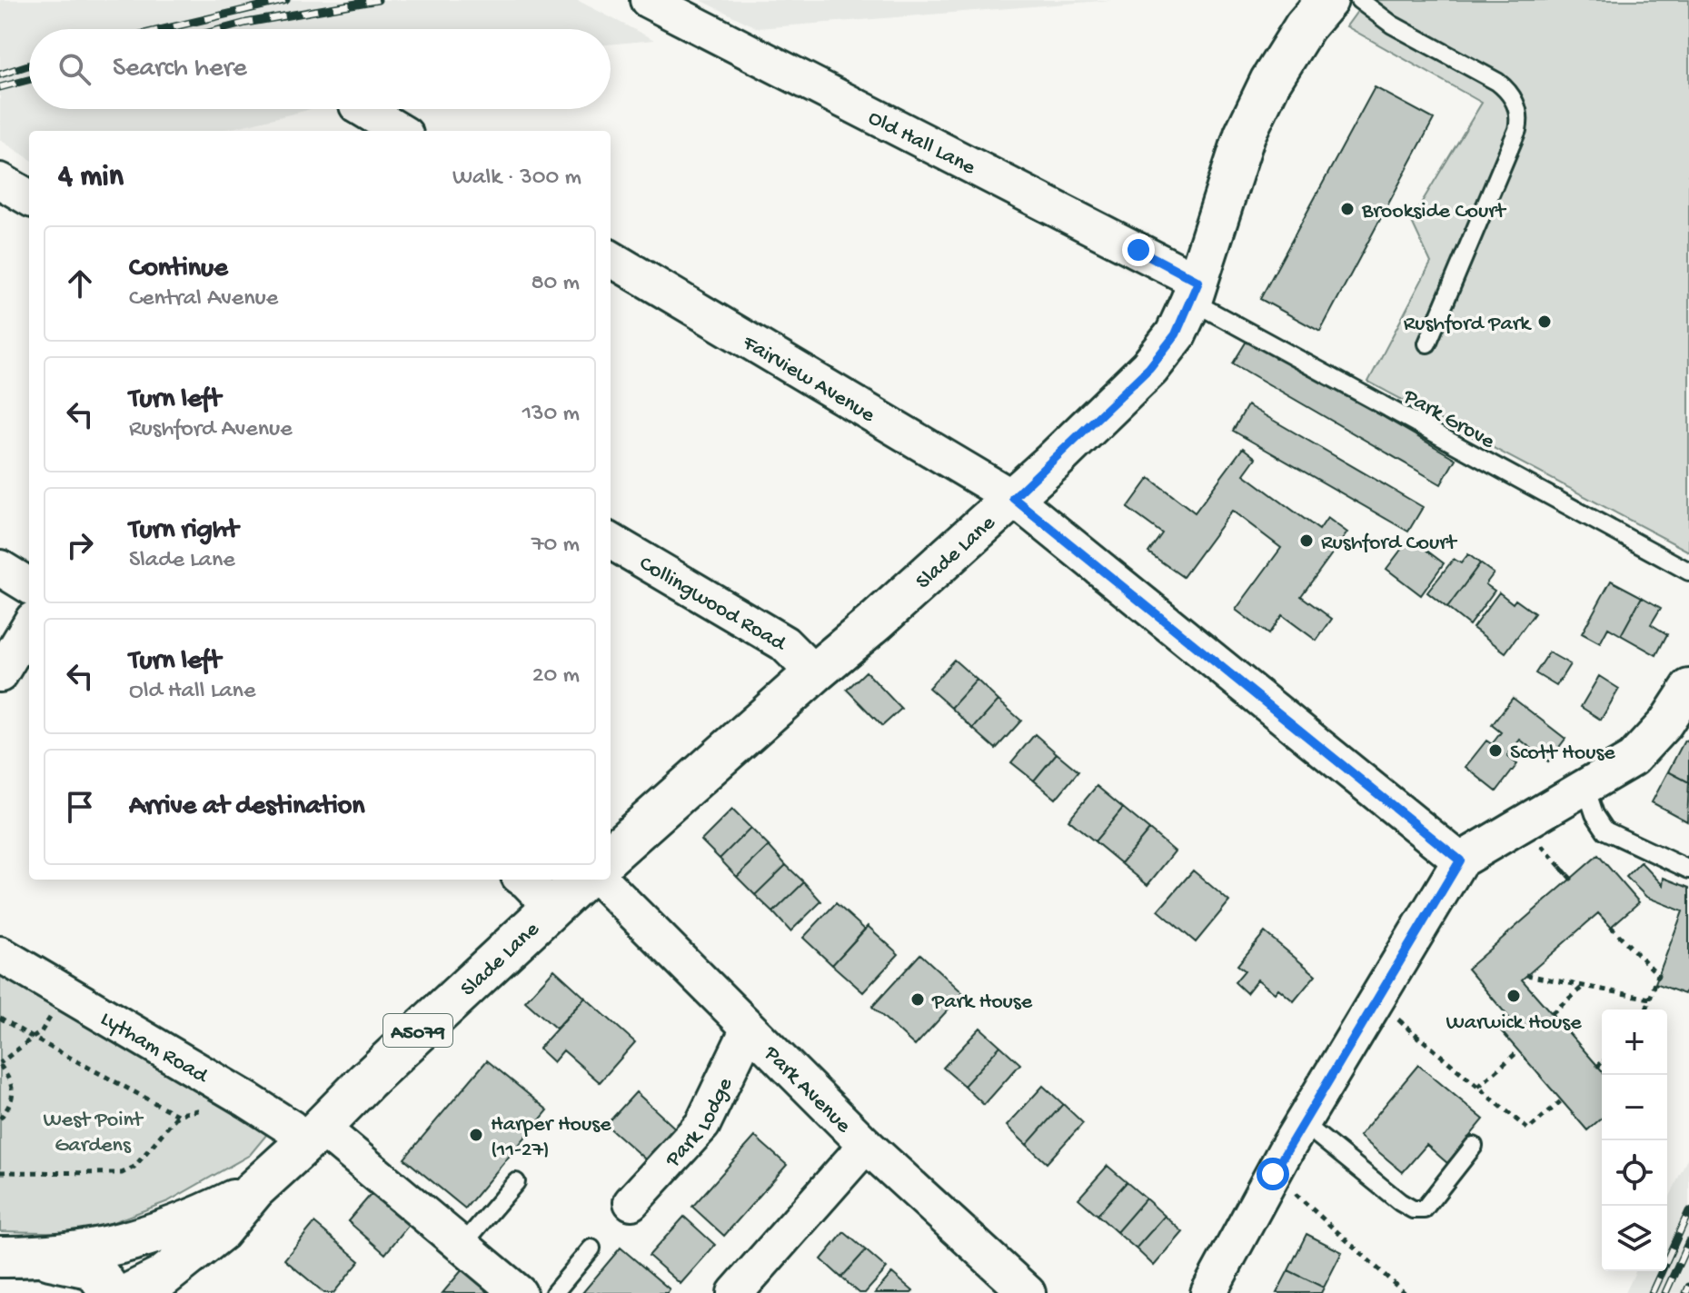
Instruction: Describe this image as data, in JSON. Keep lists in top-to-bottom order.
{
  "streets": {
    "main road": ["Slade Lane", "A5079"],
    "street": [
      "Old Hall Lane",
      "Fairview Avenue",
      "Collingwood Road",
      "Lytham Road",
      "Park Avenue",
      "Park Lodge"
    ],
    "lane": ["Park Grove"]
  },
  "crossings": [
    ["Old Hall Lane", "Park Grove"],
    ["Old Hall Lane", "Slade Lane"],
    ["Fairview Avenue", "Slade Lane"],
    ["Park Grove", "Slade Lane"],
    ["Slade Lane", "Collingwood Road"],
    ["Slade Lane", "Lytham Road"],
    ["Park Avenue", "Park Lodge"]
  ],
  "parks": ["West Point Gardens"],
  "places": [
    "Brookside Court",
    "Rushford Park",
    "Rushford Court",
    "Scott House",
    "Warwick House",
    "Park House",
    "Harper House (11-27)"
  ],
  "page": {
    "search": "Search here",
    "heading": ["4 min", "Walk · 300 m"],
    "list": [
      ["Continue", "Central Avenue", "80 m"],
      ["Turn left", "Rushford Avenue", "130 m"],
      ["Turn right", "Slade Lane", "70 m"],
      ["Turn left", "Old Hall Lane", "20 m"],
      "Arrive at destination"
    ],
    "map_buttons": ["+", "−"]
  }
}
